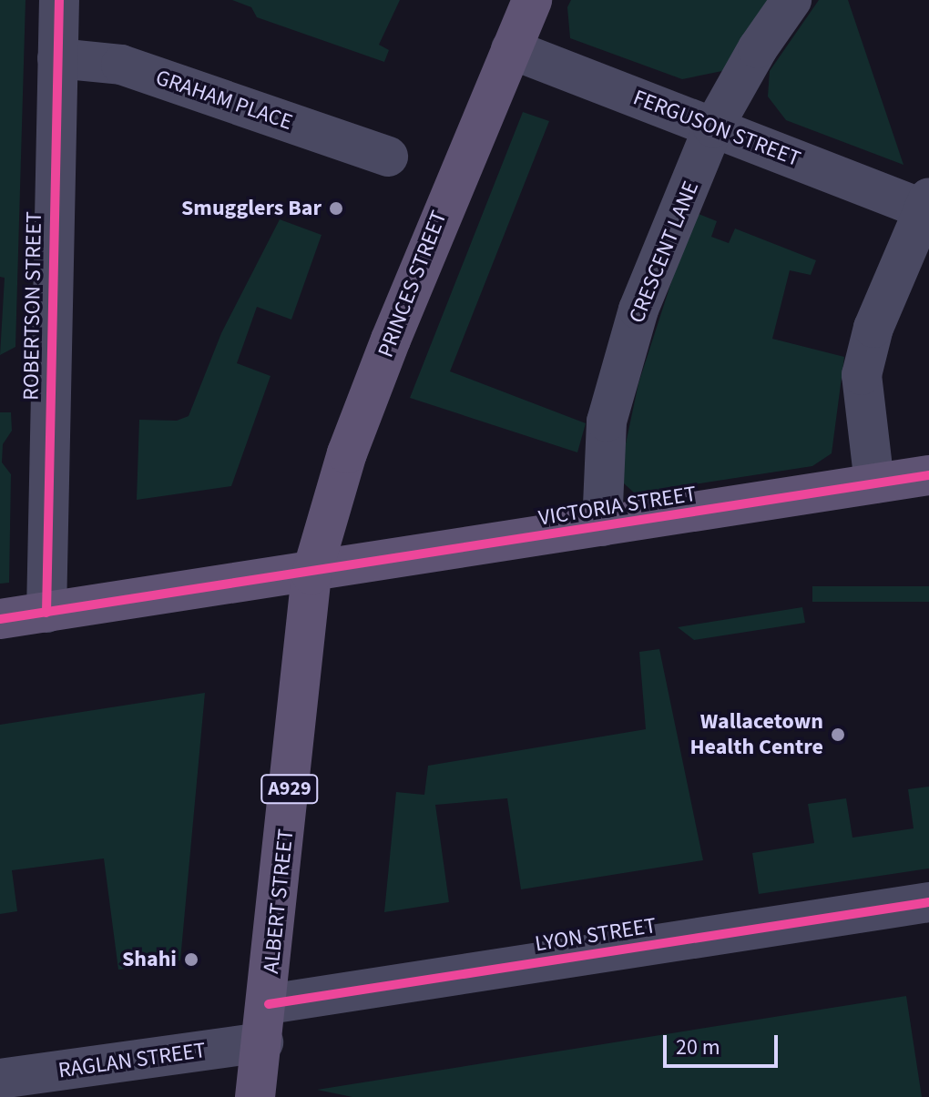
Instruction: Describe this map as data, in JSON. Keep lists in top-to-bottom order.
{
  "streets": {
    "main road": [
      "PRINCES STREET",
      "VICTORIA STREET",
      "A929",
      "ALBERT STREET"
    ],
    "street": [
      "GRAHAM PLACE",
      "FERGUSON STREET",
      "CRESCENT LANE",
      "ROBERTSON STREET",
      "LYON STREET",
      "RAGLAN STREET"
    ]
  },
  "crossings": [
    ["GRAHAM PLACE", "ROBERTSON STREET"],
    ["FERGUSON STREET", "CRESCENT LANE"],
    ["FERGUSON STREET", "PRINCES STREET"],
    ["CRESCENT LANE", "VICTORIA STREET"],
    ["PRINCES STREET", "VICTORIA STREET"],
    ["PRINCES STREET", "ALBERT STREET"],
    ["ROBERTSON STREET", "VICTORIA STREET"],
    ["VICTORIA STREET", "ALBERT STREET"],
    ["ALBERT STREET", "LYON STREET"],
    ["ALBERT STREET", "RAGLAN STREET"],
    ["LYON STREET", "RAGLAN STREET"]
  ],
  "places": ["Smugglers Bar", "Wallacetown Health Centre", "Shahi"],
  "scale_bar": "20 m"
}
